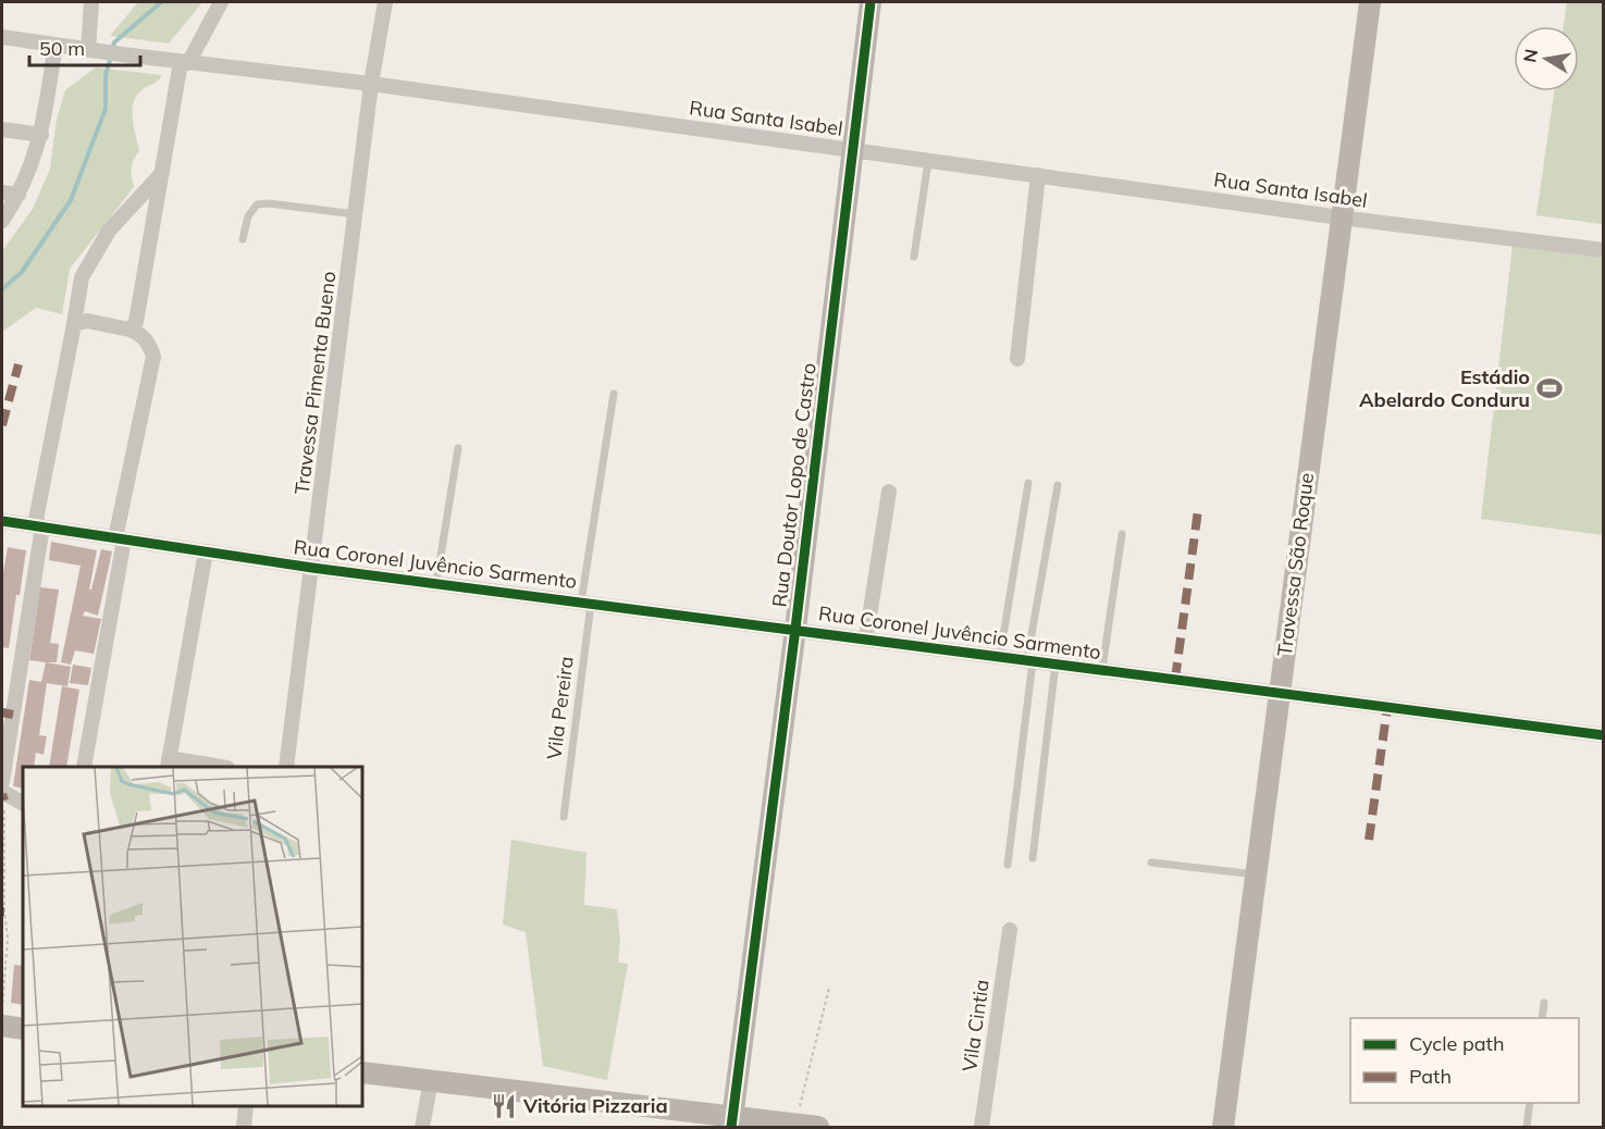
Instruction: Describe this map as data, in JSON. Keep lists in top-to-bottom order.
{
  "streets": {
    "main road": ["Rua Doutor Lopo de Castro", "Travessa São Roque"],
    "street": [
      "Rua Santa Isabel",
      "Travessa Pimenta Bueno",
      "Rua Coronel Juvêncio Sarmento",
      "Vila Cintia"
    ],
    "lane": ["Vila Pereira"]
  },
  "crossings": [
    ["Rua Santa Isabel", "Travessa Pimenta Bueno"],
    ["Rua Santa Isabel", "Rua Doutor Lopo de Castro"],
    ["Rua Santa Isabel", "Travessa São Roque"],
    ["Travessa Pimenta Bueno", "Rua Coronel Juvêncio Sarmento"],
    ["Rua Doutor Lopo de Castro", "Rua Coronel Juvêncio Sarmento"],
    ["Rua Coronel Juvêncio Sarmento", "Travessa São Roque"],
    ["Rua Coronel Juvêncio Sarmento", "Vila Pereira"]
  ],
  "places": {
    "sports": ["Estádio Abelardo Conduru"],
    "restaurant": ["Vitória Pizzaria"]
  },
  "legend": ["Cycle path", "Path"],
  "scale_bar": "50 m",
  "north": "left"
}
